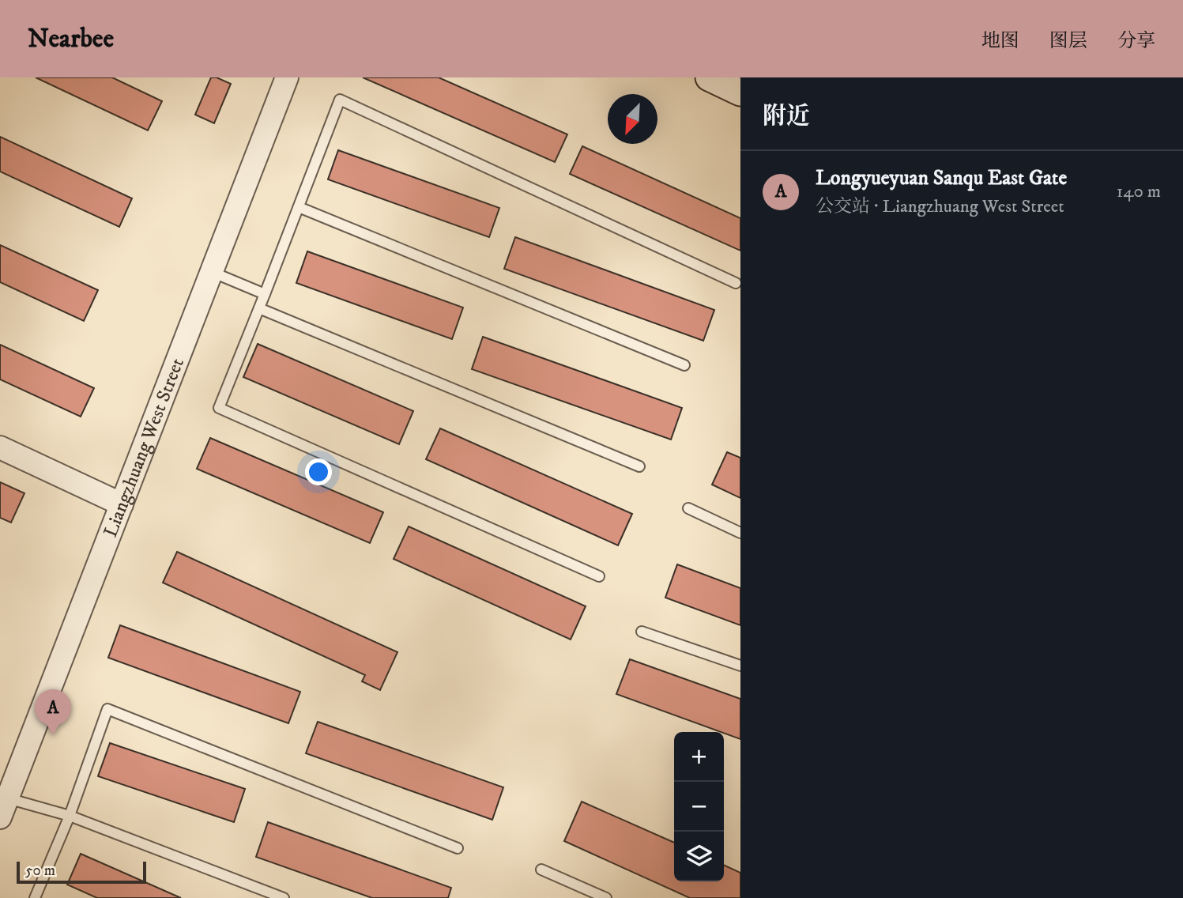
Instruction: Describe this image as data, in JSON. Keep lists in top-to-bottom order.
{
  "streets": {
    "street": ["Liangzhuang West Street"]
  },
  "scale_bar": "50 m",
  "north": "bottom left",
  "page": {
    "header": "Nearbee",
    "nav": ["地图", "图层", "分享"],
    "heading": "附近",
    "list": [
      {
        "mark": "A",
        "name": "Longyueyuan Sanqu East Gate",
        "note": "公交站 · Liangzhuang West Street",
        "value": "140 m"
      }
    ],
    "pins": "A",
    "map_buttons": ["+", "−"],
    "scale": "50 m"
  }
}
